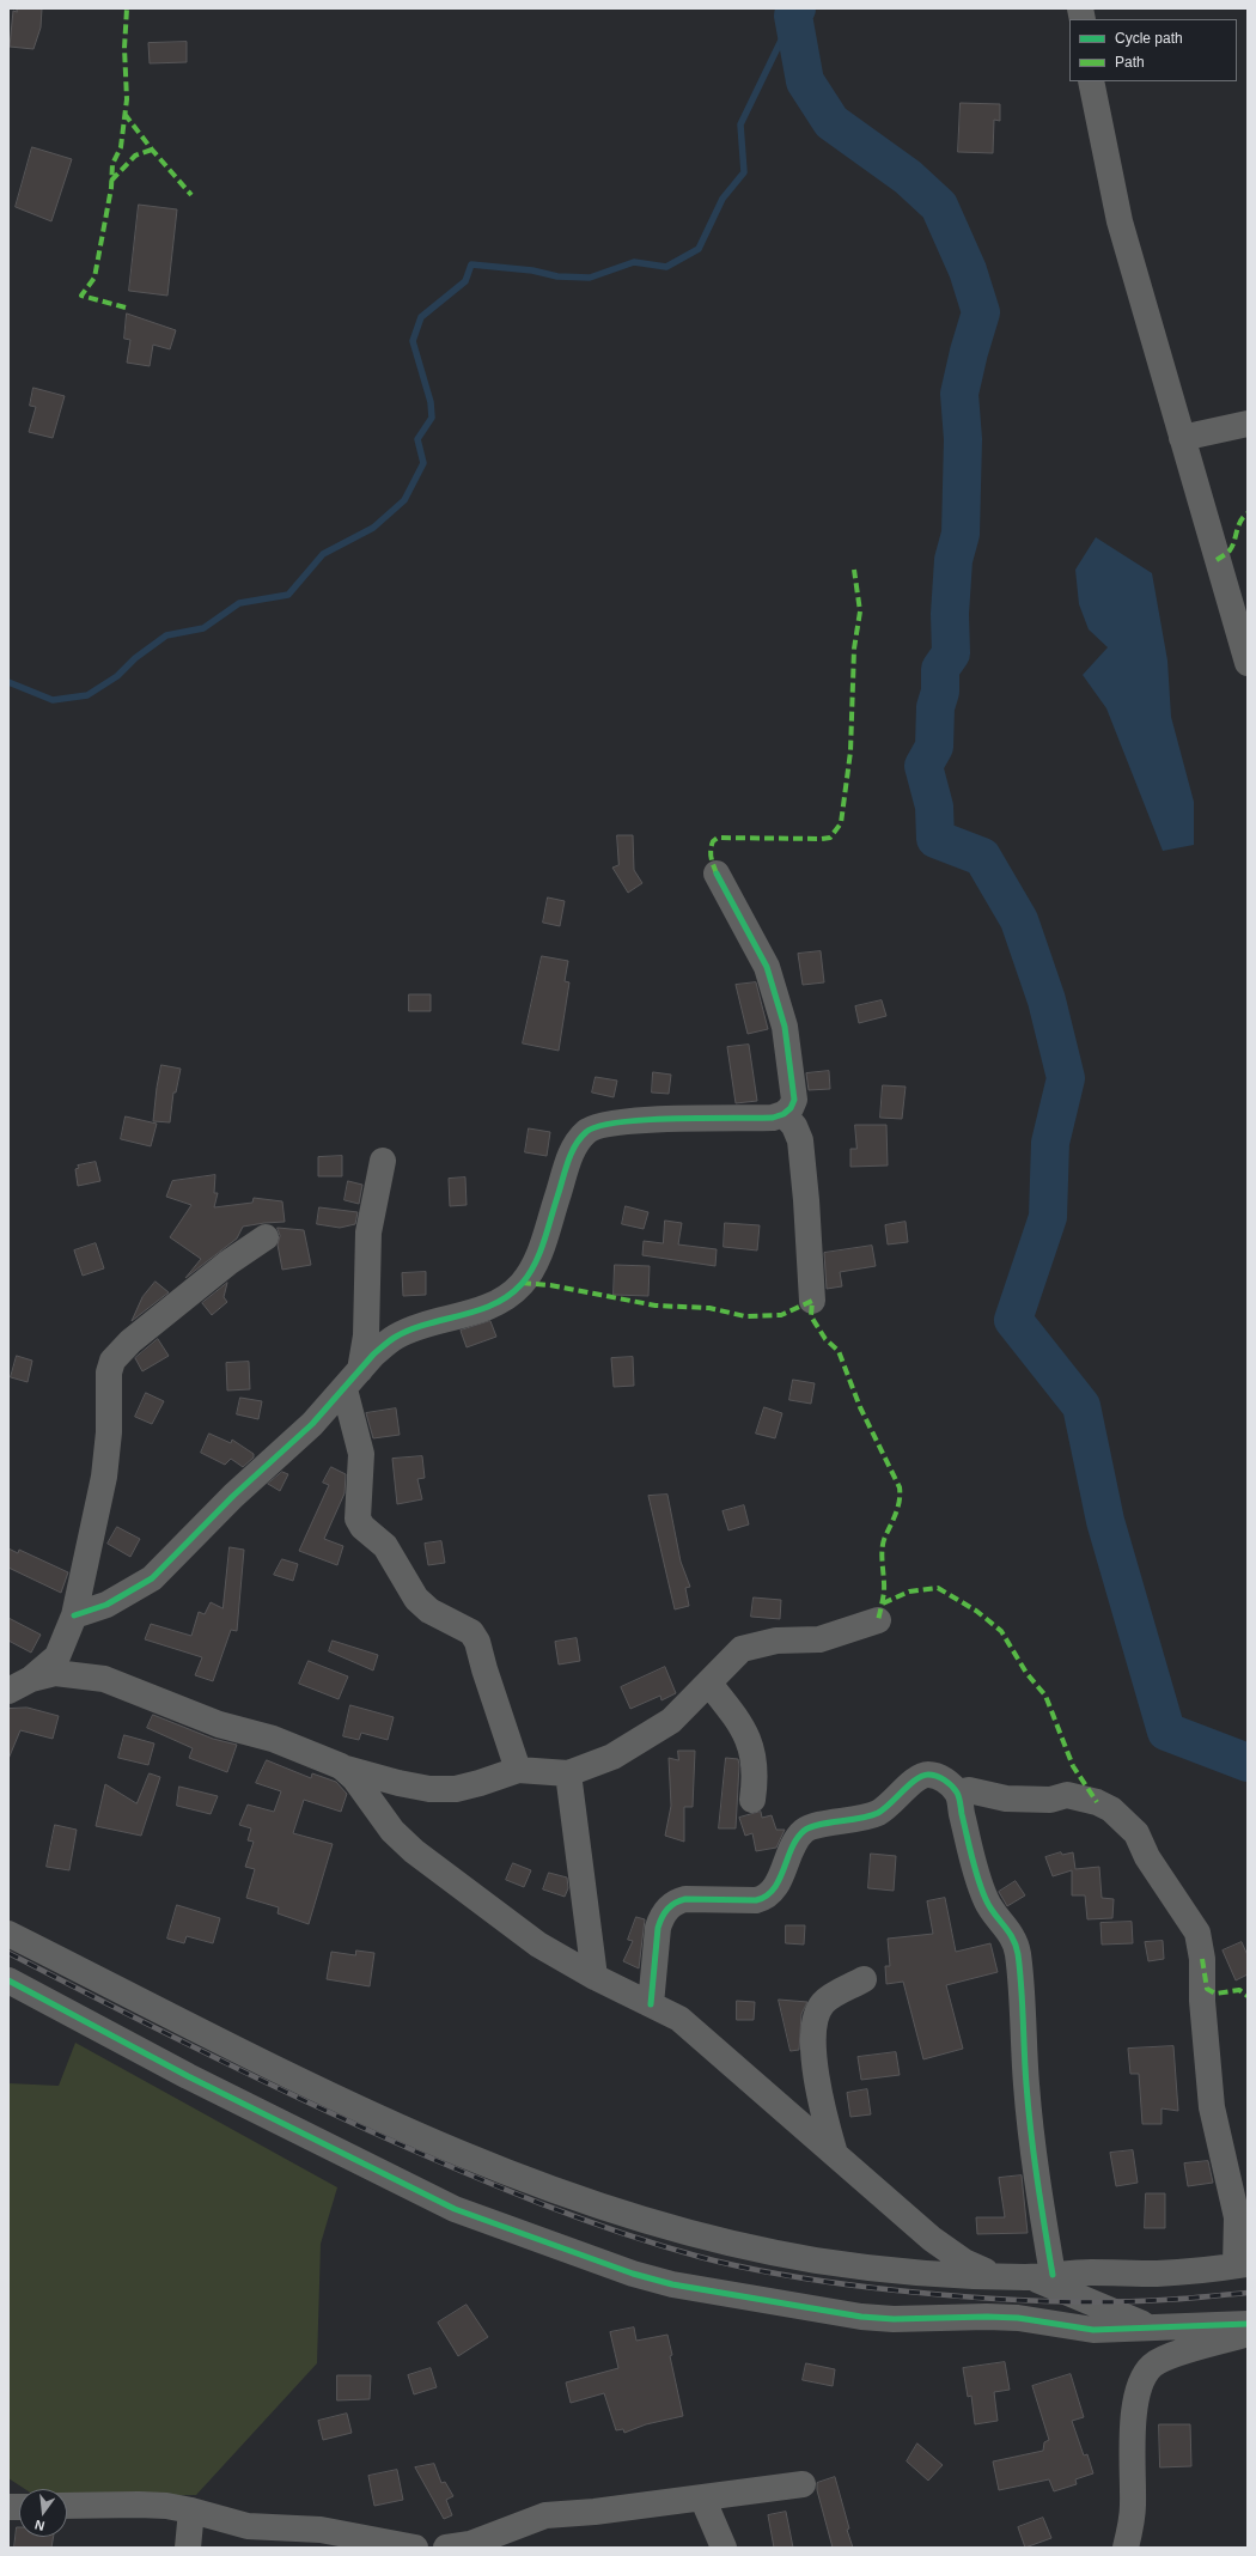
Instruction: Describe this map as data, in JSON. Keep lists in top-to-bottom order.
{
  "legend": ["Cycle path", "Path"],
  "north": "bottom"
}
